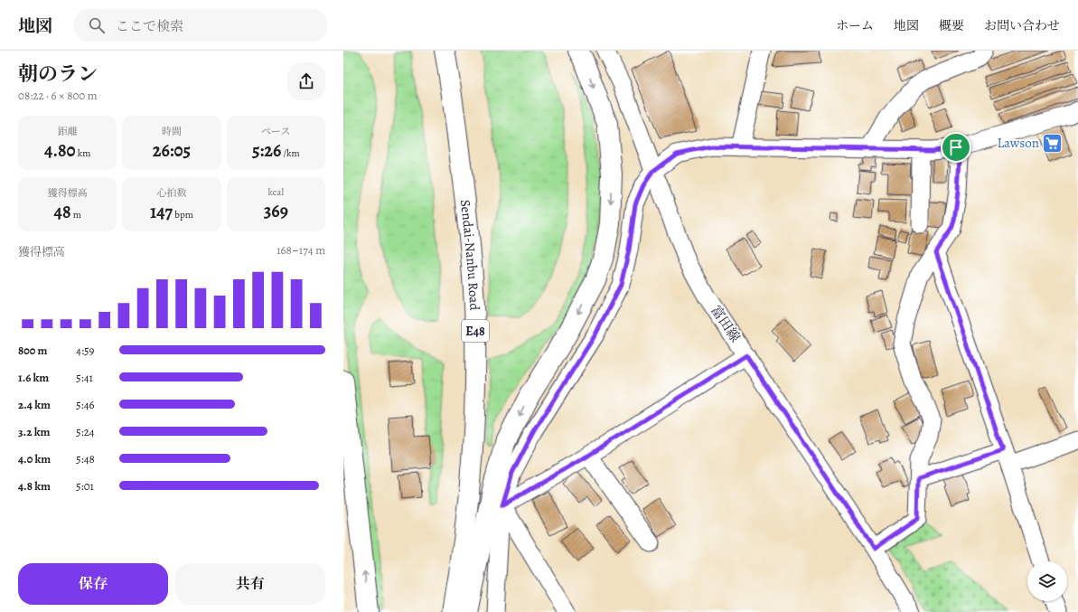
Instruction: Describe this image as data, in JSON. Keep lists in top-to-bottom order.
{
  "streets": {
    "highway": ["Sendai-Nanbu Road", "E48"],
    "street": ["富田線"]
  },
  "places": {
    "supermarket": ["Lawson"]
  },
  "page": {
    "header": "地図",
    "search": "ここで検索",
    "nav": [
      "ホーム",
      "地図",
      "概要",
      "お問い合わせ"
    ],
    "heading": ["朝のラン", "08:22 · 6 × 800 m"],
    "stats": [
      ["距離", "4.80 km"],
      ["時間", "26:05"],
      ["ペース", "5:26 /km"],
      ["獲得標高", "48 m"],
      ["心拍数", "147 bpm"],
      ["kcal", "369"]
    ],
    "chart": ["獲得標高", "168–174 m"],
    "list": [
      {
        "name": "800 m",
        "note": "4:59"
      },
      {
        "name": "1.6 km",
        "note": "5:41"
      },
      {
        "name": "2.4 km",
        "note": "5:46"
      },
      {
        "name": "3.2 km",
        "note": "5:24"
      },
      {
        "name": "4.0 km",
        "note": "5:48"
      },
      {
        "name": "4.8 km",
        "note": "5:01"
      }
    ],
    "buttons": ["保存", "共有"]
  }
}
